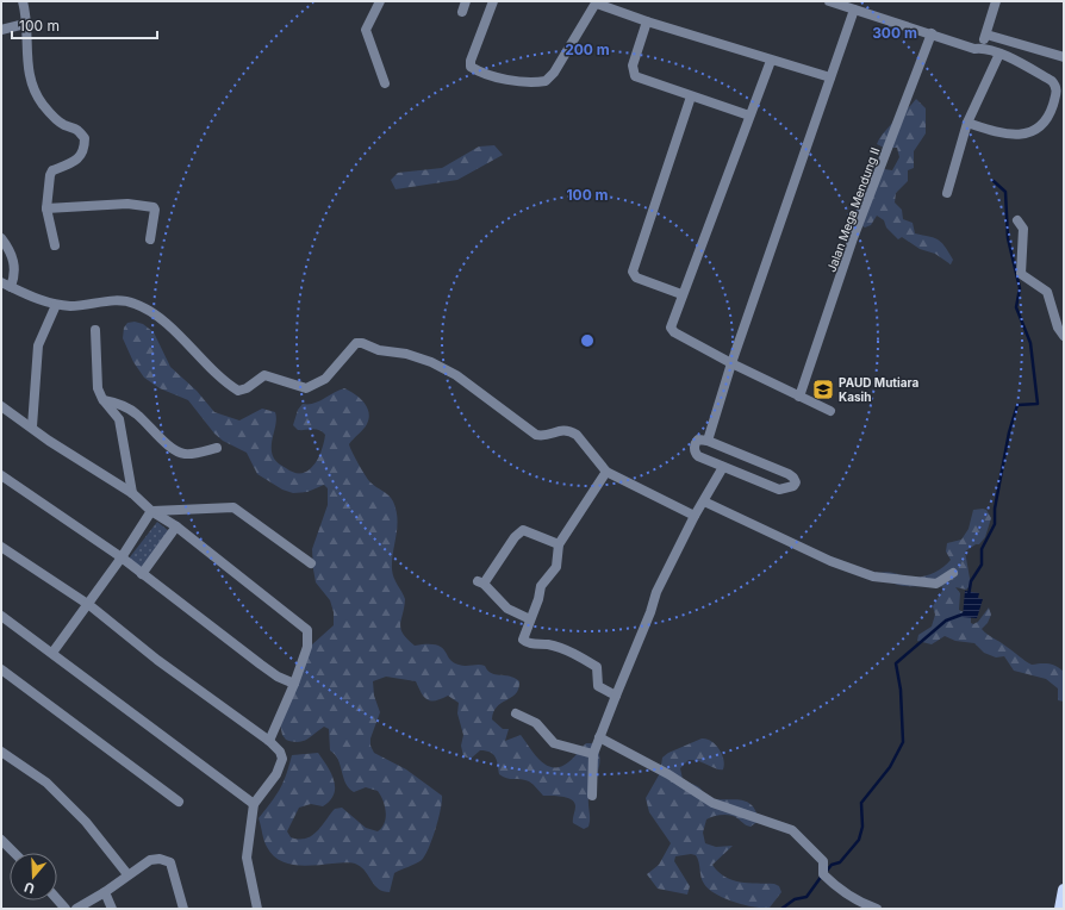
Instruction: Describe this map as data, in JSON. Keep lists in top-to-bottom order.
{
  "streets": {
    "street": ["Jalan Mega Mendung II"]
  },
  "places": {
    "school or university": ["PAUD Mutiara Kasih"]
  },
  "scale_bar": "100 m",
  "north": "bottom",
  "rings": ["300 m", "200 m", "100 m"]
}
